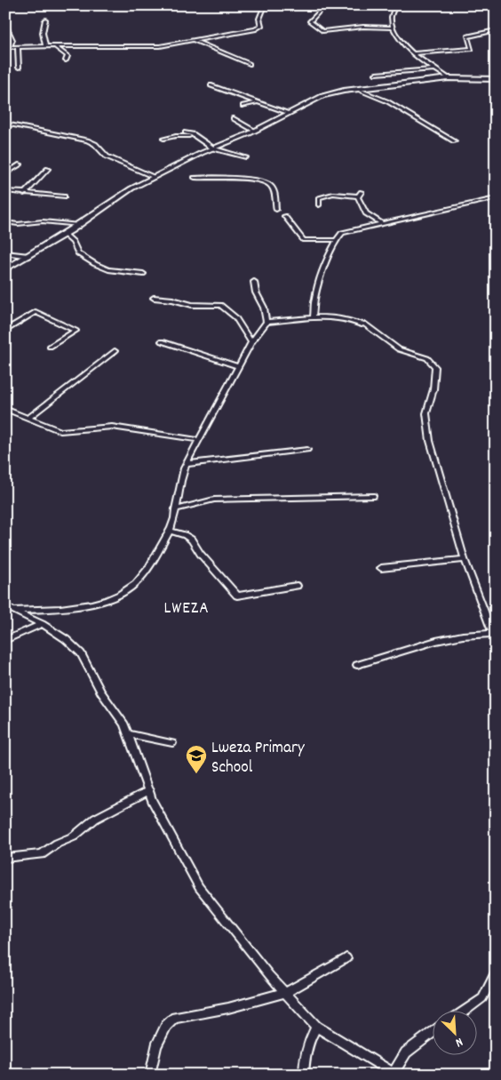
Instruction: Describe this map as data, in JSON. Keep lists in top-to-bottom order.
{
  "districts": ["LWEZA"],
  "places": {
    "school or university": ["Lweza Primary School"]
  },
  "north": "bottom right"
}
